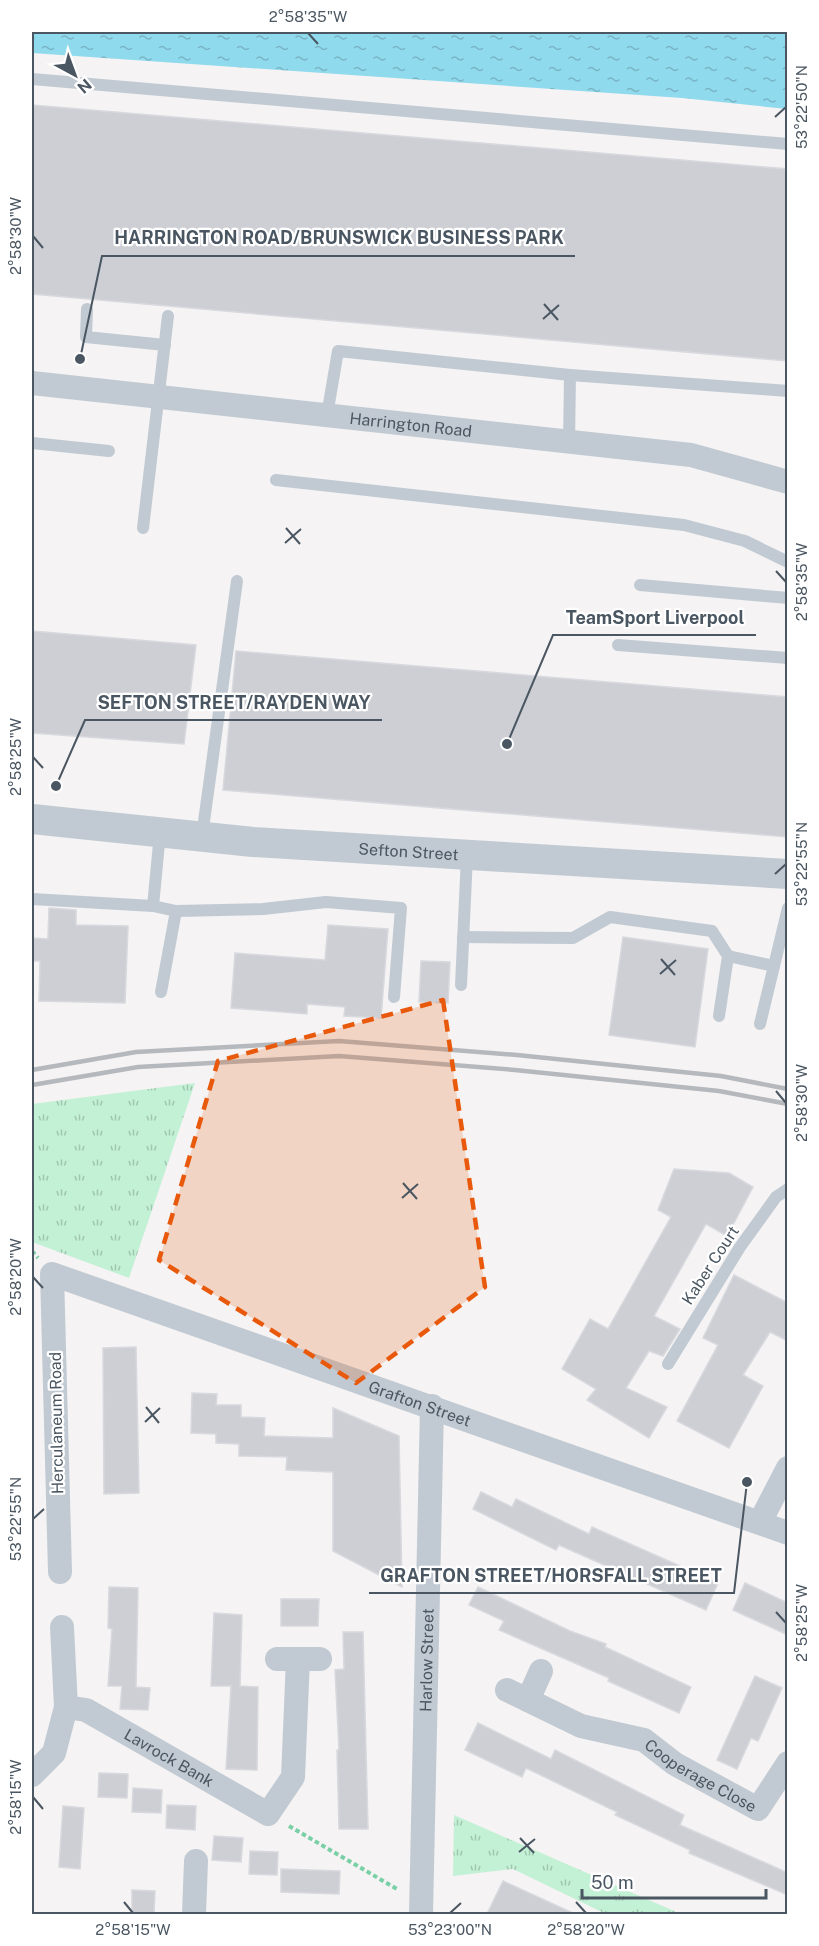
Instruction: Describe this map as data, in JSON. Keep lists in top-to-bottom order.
{
  "streets": {
    "street": [
      "Harrington Road",
      "Sefton Street",
      "Grafton Street",
      "Herculaneum Road",
      "Harlow Street",
      "Lavrock Bank",
      "Cooperage Close"
    ],
    "lane": ["Kaber Court"]
  },
  "crossings": [
    ["Grafton Street", "Herculaneum Road"],
    ["Grafton Street", "Harlow Street"]
  ],
  "places": [
    "HARRINGTON ROAD/BRUNSWICK BUSINESS PARK",
    "TeamSport Liverpool",
    "SEFTON STREET/RAYDEN WAY",
    "GRAFTON STREET/HORSFALL STREET"
  ],
  "scale_bar": "50 m",
  "north": "bottom right",
  "coordinates": [
    "2°58'35\"W",
    "53°22'50\"N",
    "2°58'30\"W",
    "2°58'25\"W",
    "53°22'55\"N",
    "2°58'20\"W",
    "2°58'15\"W",
    "53°23'00\"N"
  ]
}
